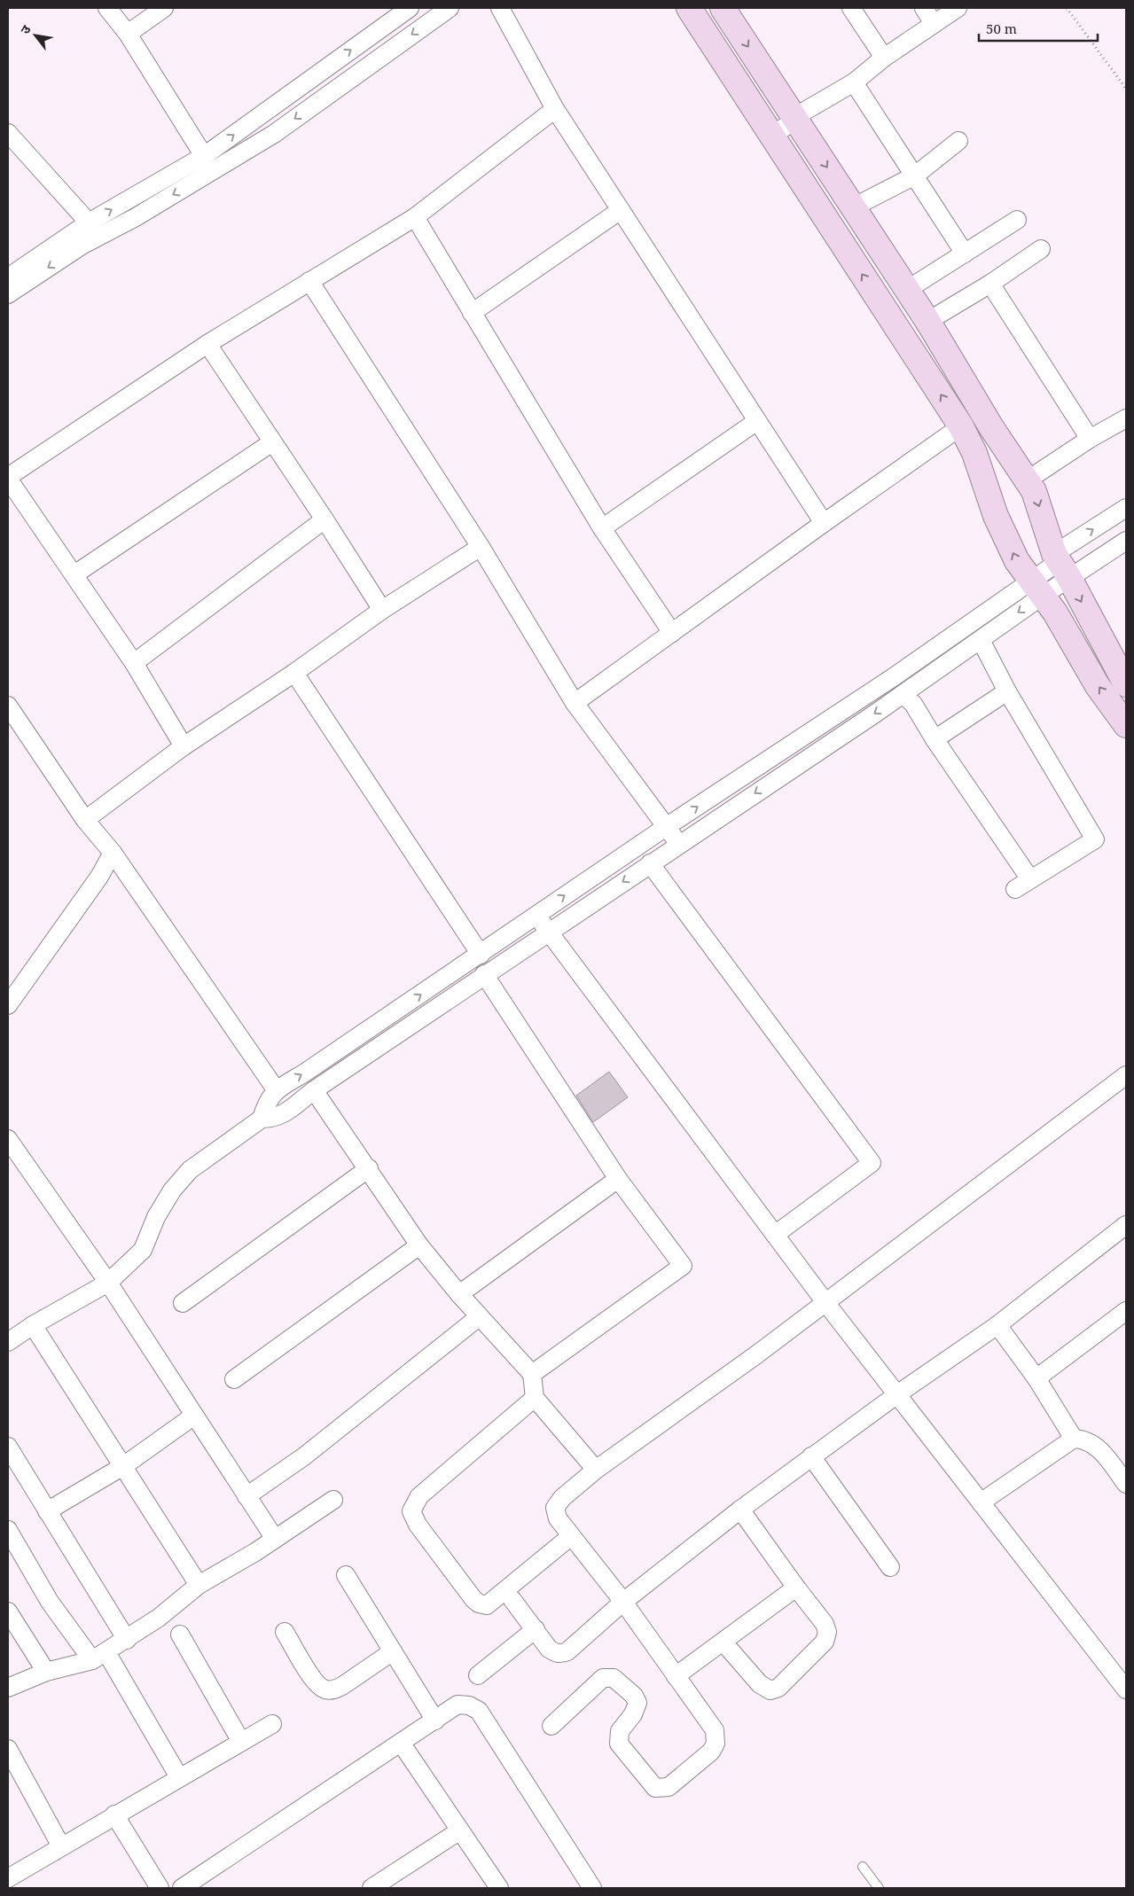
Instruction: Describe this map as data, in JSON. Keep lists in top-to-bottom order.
{
  "scale_bar": "50 m",
  "north": "top left"
}
